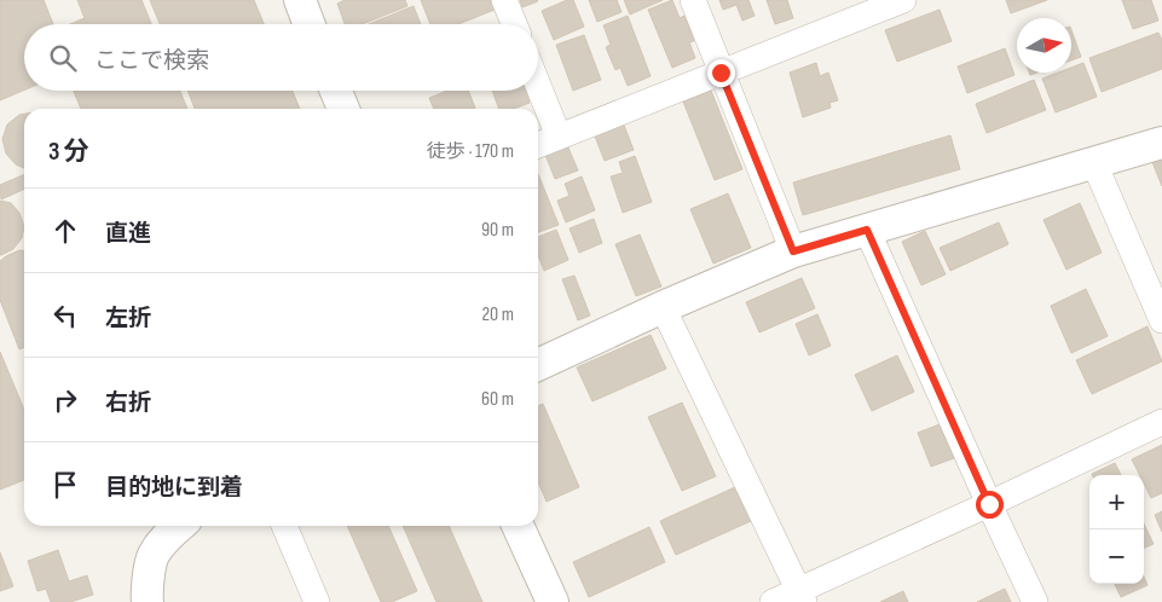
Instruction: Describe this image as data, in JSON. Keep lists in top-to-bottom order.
{
  "north": "right",
  "page": {
    "search": "ここで検索",
    "heading": ["3 分", "徒歩 · 170 m"],
    "list": [
      ["直進", "90 m"],
      ["左折", "20 m"],
      ["右折", "60 m"],
      "目的地に到着"
    ],
    "map_buttons": ["+", "−"]
  }
}
